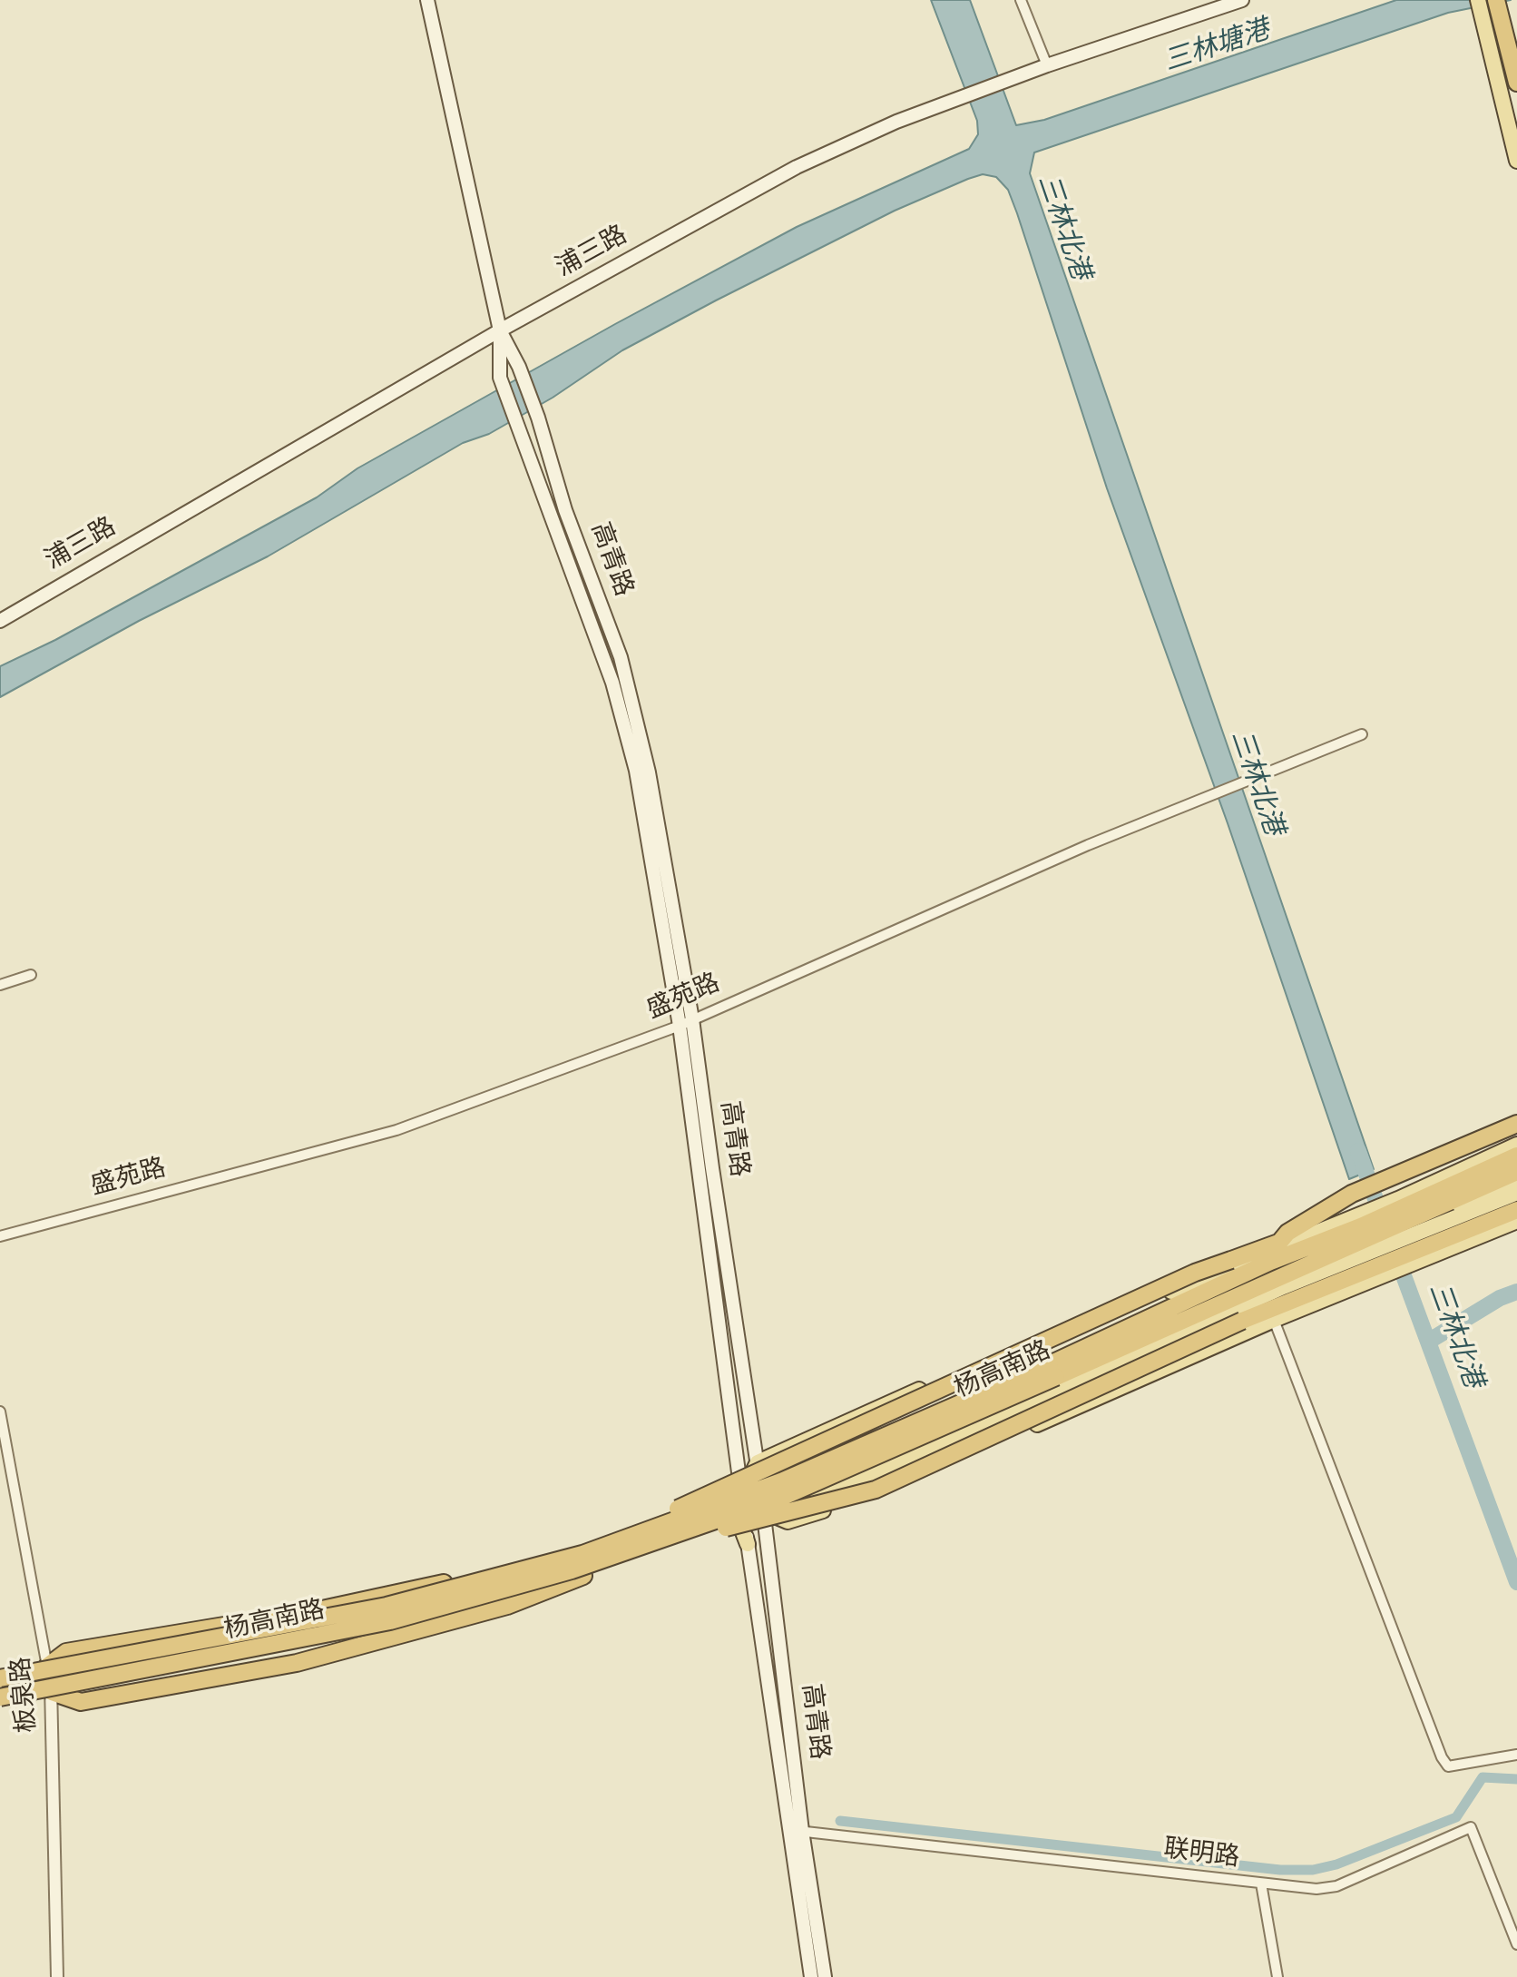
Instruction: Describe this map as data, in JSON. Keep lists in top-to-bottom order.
{
  "streets": {
    "highway": ["杨高南路"],
    "main road": ["浦三路", "高青路"],
    "street": ["盛苑路", "板泉路", "联明路"]
  },
  "crossings": [
    ["浦三路", "高青路"],
    ["高青路", "盛苑路"],
    ["高青路", "杨高南路"],
    ["高青路", "联明路"],
    ["杨高南路", "板泉路"]
  ],
  "water": ["三林塘港", "三林北港"]
}
